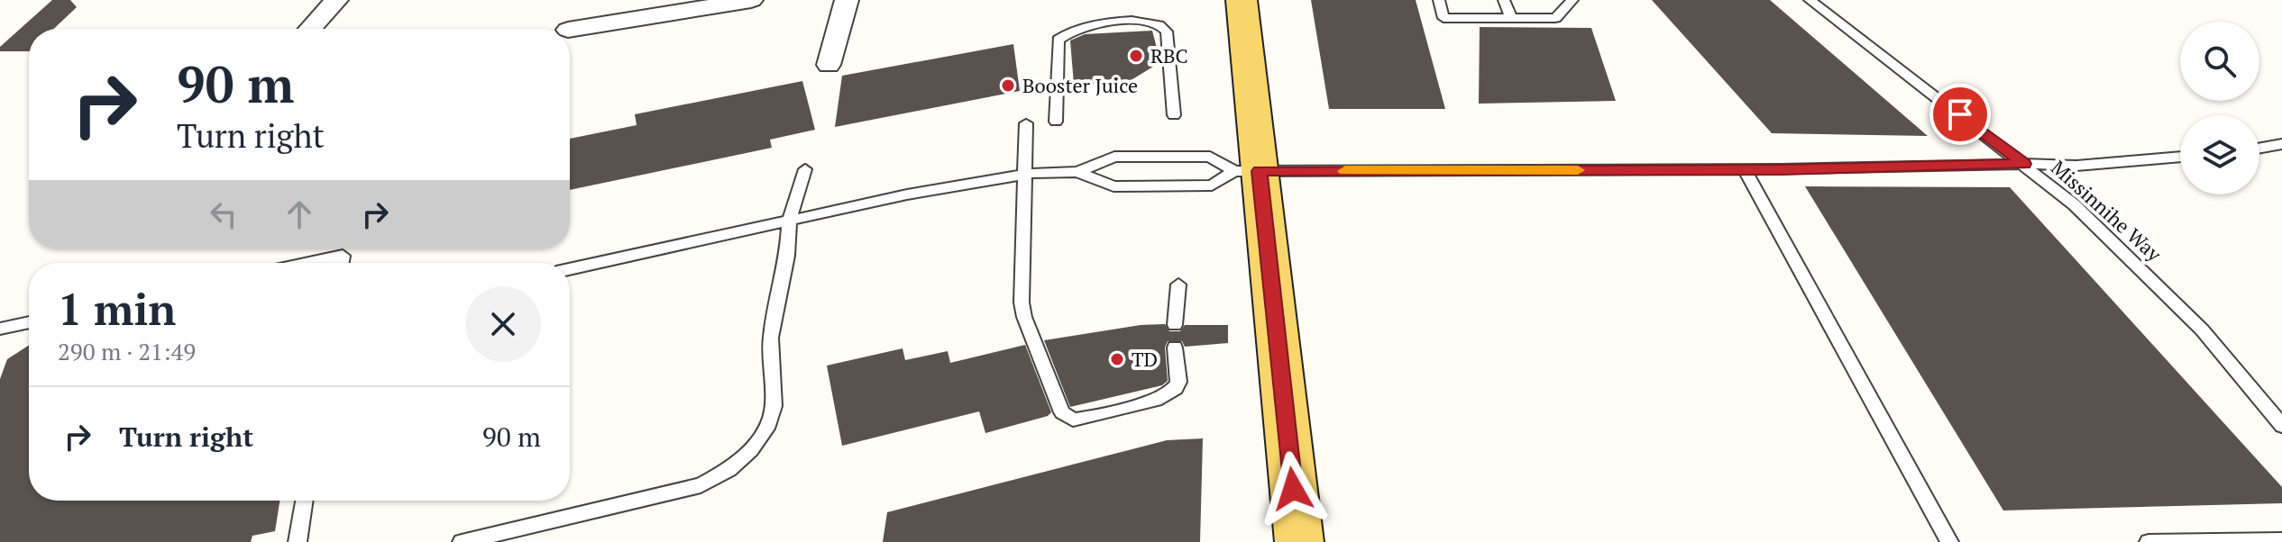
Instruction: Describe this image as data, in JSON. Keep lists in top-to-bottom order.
{
  "streets": {
    "lane": ["Missinnihe Way"]
  },
  "places": ["RBC", "Booster Juice", "TD"],
  "page": {
    "turn": ["90 m", "Turn right"],
    "heading": ["1 min", "290 m · 21:49"],
    "list": [
      {
        "name": "Turn right",
        "value": "90 m"
      }
    ]
  }
}
